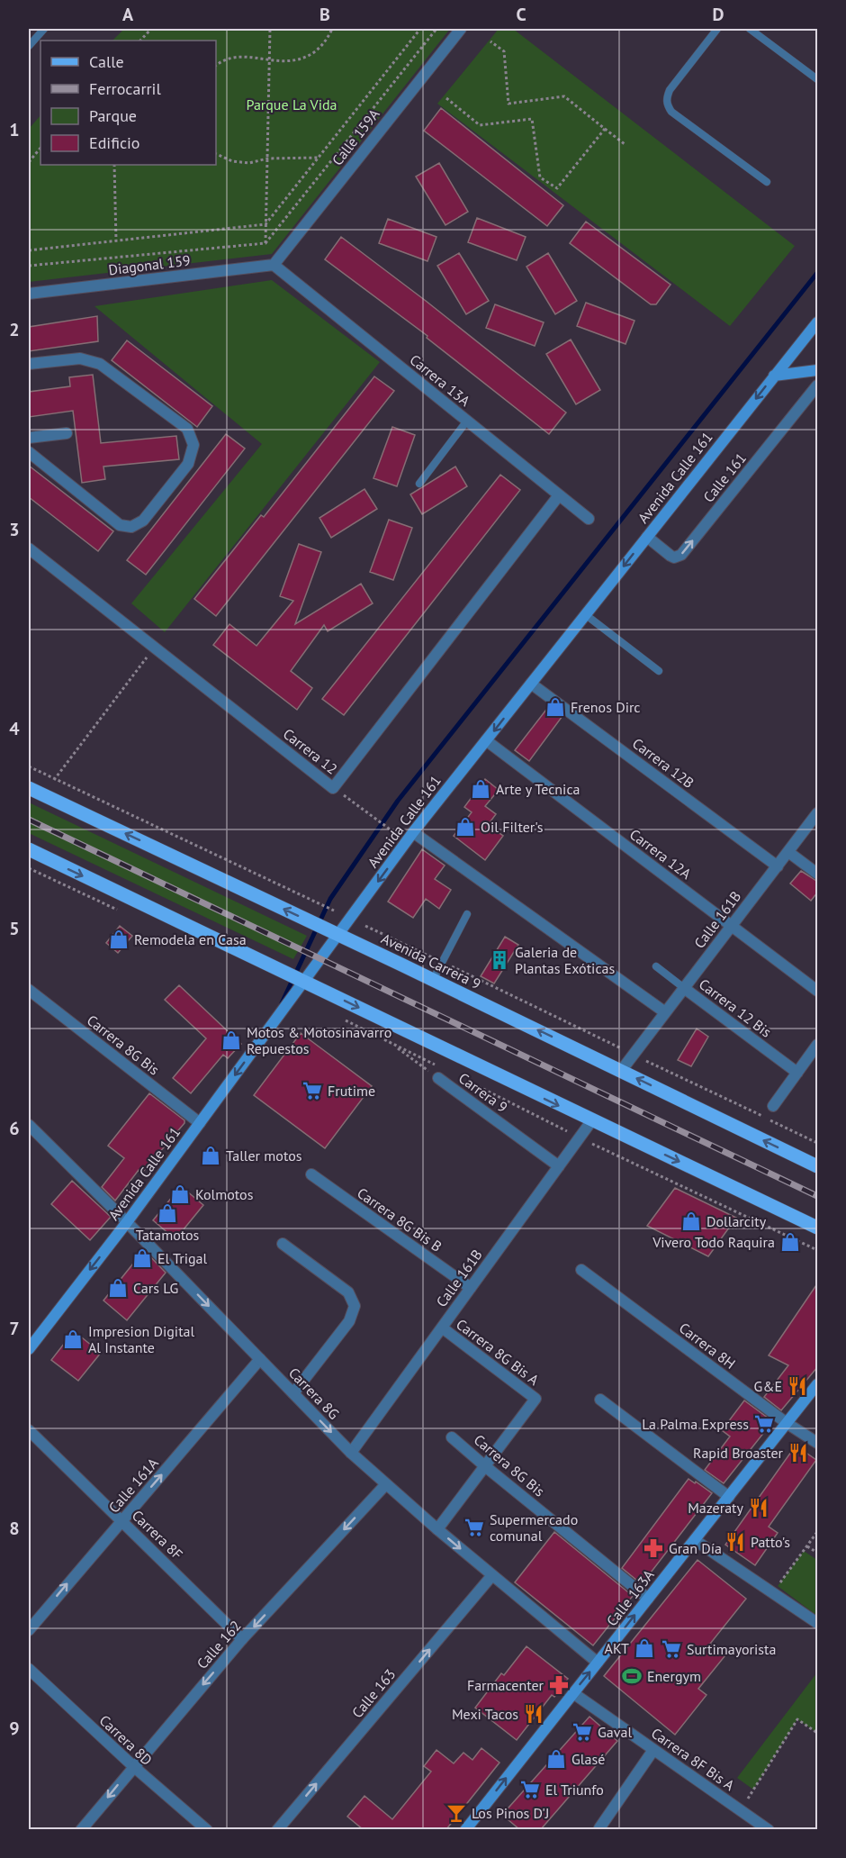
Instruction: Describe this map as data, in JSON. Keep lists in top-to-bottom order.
{
  "streets": {
    "main road": ["Avenida Calle 161", "Avenida Carrera 9", "Calle 163A"],
    "street": [
      "Calle 159A",
      "Diagonal 159",
      "Carrera 13A",
      "Calle 161",
      "Carrera 12",
      "Carrera 12B",
      "Carrera 12A",
      "Calle 161B",
      "Carrera 12 Bis",
      "Carrera 8G Bis",
      "Carrera 9",
      "Carrera 8G Bis B",
      "Carrera 8H",
      "Carrera 8G Bis A",
      "Carrera 8G",
      "Calle 161A",
      "Carrera 8F",
      "Calle 162",
      "Calle 163",
      "Carrera 8D",
      "Carrera 8F Bis A"
    ]
  },
  "crossings": [
    ["Calle 159A", "Diagonal 159"],
    ["Calle 159A", "Carrera 13A"],
    ["Diagonal 159", "Carrera 13A"],
    ["Carrera 13A", "Carrera 12"],
    ["Avenida Calle 161", "Calle 161"],
    ["Avenida Calle 161", "Carrera 12B"],
    ["Avenida Calle 161", "Carrera 12A"],
    ["Avenida Calle 161", "Avenida Carrera 9"],
    ["Avenida Calle 161", "Carrera 8G Bis"],
    ["Avenida Calle 161", "Carrera 8G"],
    ["Carrera 12B", "Calle 161B"],
    ["Carrera 12A", "Calle 161B"],
    ["Calle 161B", "Avenida Carrera 9"],
    ["Calle 161B", "Carrera 12 Bis"],
    ["Calle 161B", "Carrera 9"],
    ["Calle 161B", "Carrera 8G Bis B"],
    ["Calle 161B", "Carrera 8G Bis A"],
    ["Calle 161B", "Carrera 8G"],
    ["Carrera 8G Bis", "Carrera 8G Bis A"],
    ["Carrera 8G Bis", "Calle 163A"],
    ["Carrera 8H", "Calle 163A"],
    ["Carrera 8G", "Calle 161A"],
    ["Carrera 8G", "Calle 163A"],
    ["Carrera 8G", "Calle 162"],
    ["Carrera 8G", "Calle 163"],
    ["Calle 161A", "Carrera 8F"],
    ["Carrera 8F", "Calle 162"],
    ["Calle 163A", "Carrera 8F Bis A"],
    ["Calle 162", "Carrera 8D"]
  ],
  "one_way": [
    "Avenida Calle 161",
    "Calle 161",
    "Carrera 8G",
    "Calle 161A",
    "Calle 163A",
    "Calle 162",
    "Calle 163"
  ],
  "parks": ["Parque La Vida"],
  "places": {
    "shop": [
      "Frenos Dirc",
      "Arte y Tecnica",
      "Oil Filter's",
      "Remodela en Casa",
      "Motos & Motosinavarro Repuestos",
      "Taller motos",
      "Kolmotos",
      "Tatamotos",
      "Dollarcity",
      "Vivero Todo Raquira",
      "El Trigal",
      "Cars LG",
      "Impresion Digital Al Instante",
      "AKT",
      "Glasé"
    ],
    "building": ["Galeria de Plantas Exóticas"],
    "supermarket": [
      "Frutime",
      "La Palma Express",
      "Supermercado comunal",
      "Surtimayorista",
      "Gaval",
      "El Triunfo"
    ],
    "restaurant": [
      "G&E",
      "Rapid Broaster",
      "Mazeraty",
      "Patto's",
      "Mexi Tacos"
    ],
    "pharmacy": ["Gran Día", "Farmacenter"],
    "sports": ["Energym"],
    "bar": ["Los Pinos D'J"]
  },
  "legend": [
    "Calle",
    "Ferrocarril",
    "Parque",
    "Edificio"
  ],
  "grid": {
    "columns": [
      "A",
      "B",
      "C",
      "D"
    ],
    "rows": [
      "1",
      "2",
      "3",
      "4",
      "5",
      "6",
      "7",
      "8",
      "9"
    ]
  }
}
